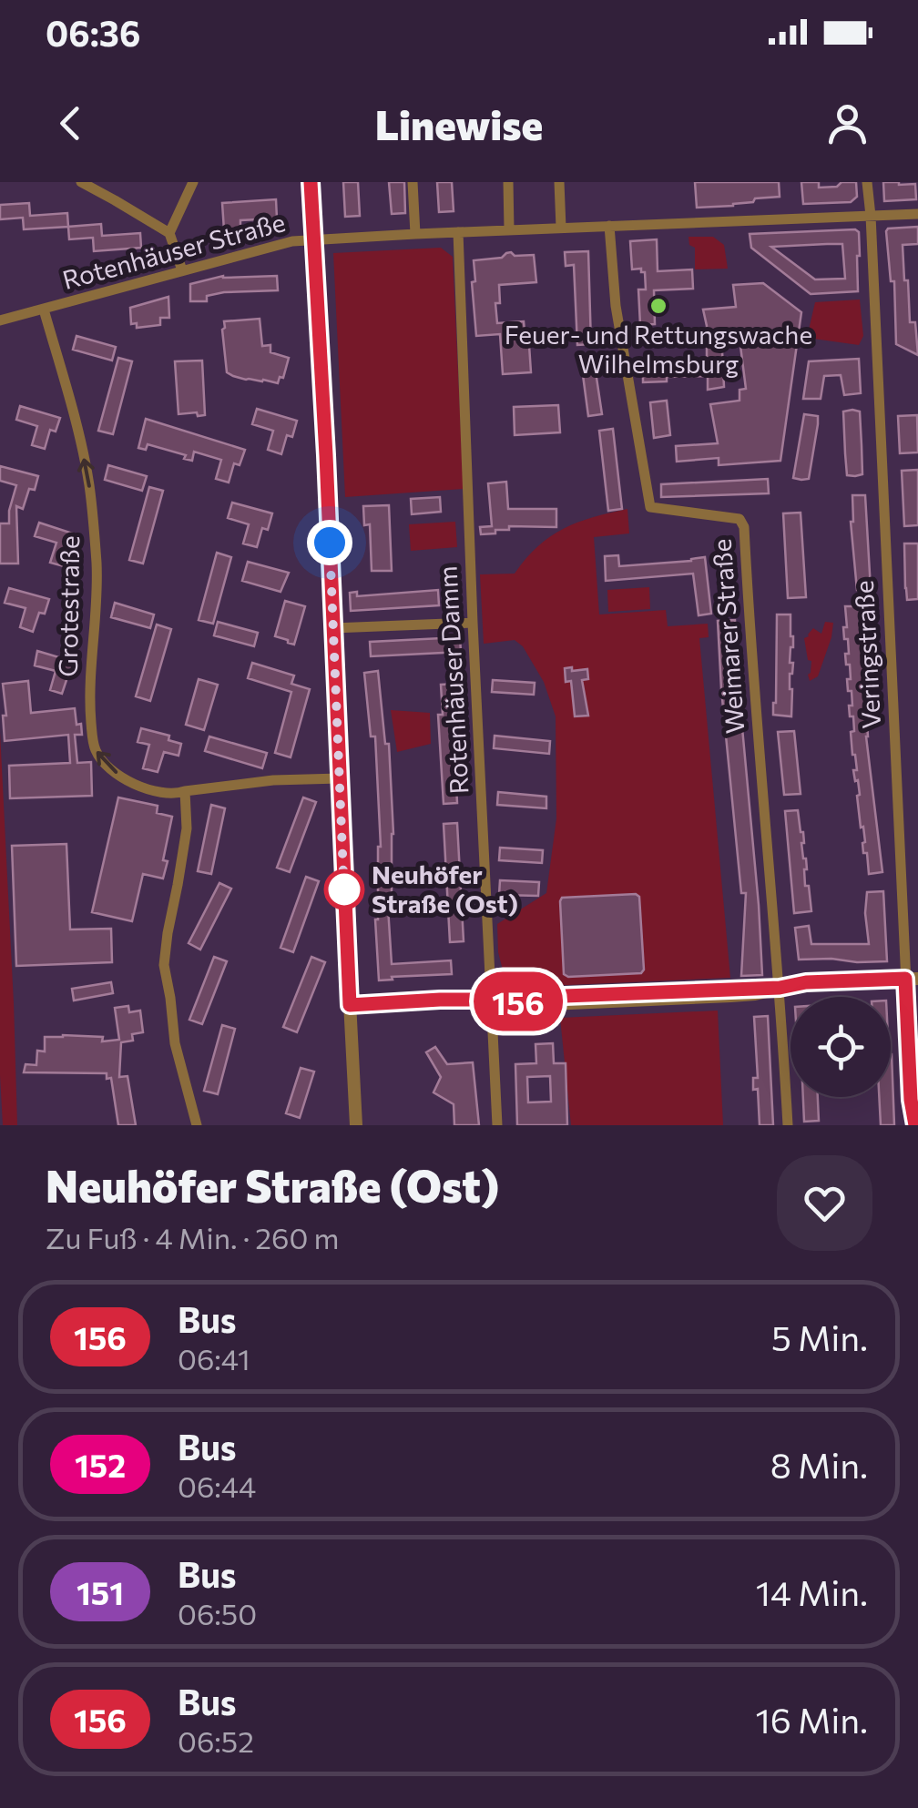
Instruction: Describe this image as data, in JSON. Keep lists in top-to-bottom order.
{
  "streets": {
    "street": [
      "Rotenhäuser Straße",
      "Grotestraße",
      "Weimarer Straße",
      "Veringstraße",
      "Rotenhäuser Damm"
    ]
  },
  "crossings": [
    ["Rotenhäuser Straße", "Grotestraße"],
    ["Rotenhäuser Straße", "Weimarer Straße"],
    ["Rotenhäuser Straße", "Veringstraße"],
    ["Rotenhäuser Straße", "Rotenhäuser Damm"]
  ],
  "one_way": ["Grotestraße"],
  "places": ["Feuer- und Rettungswache Wilhelmsburg", "Neuhöfer Straße (Ost)"],
  "lines": ["bus line 156"],
  "page": {
    "status": "06:36",
    "header": "Linewise",
    "on_map": "156",
    "heading": ["Neuhöfer Straße (Ost)", "Zu Fuß · 4 Min. · 260 m"],
    "list": [
      {
        "mark": "156",
        "name": "Bus",
        "note": "06:41",
        "value": "5 Min."
      },
      {
        "mark": "152",
        "name": "Bus",
        "note": "06:44",
        "value": "8 Min."
      },
      {
        "mark": "151",
        "name": "Bus",
        "note": "06:50",
        "value": "14 Min."
      },
      {
        "mark": "156",
        "name": "Bus",
        "note": "06:52",
        "value": "16 Min."
      }
    ]
  }
}
